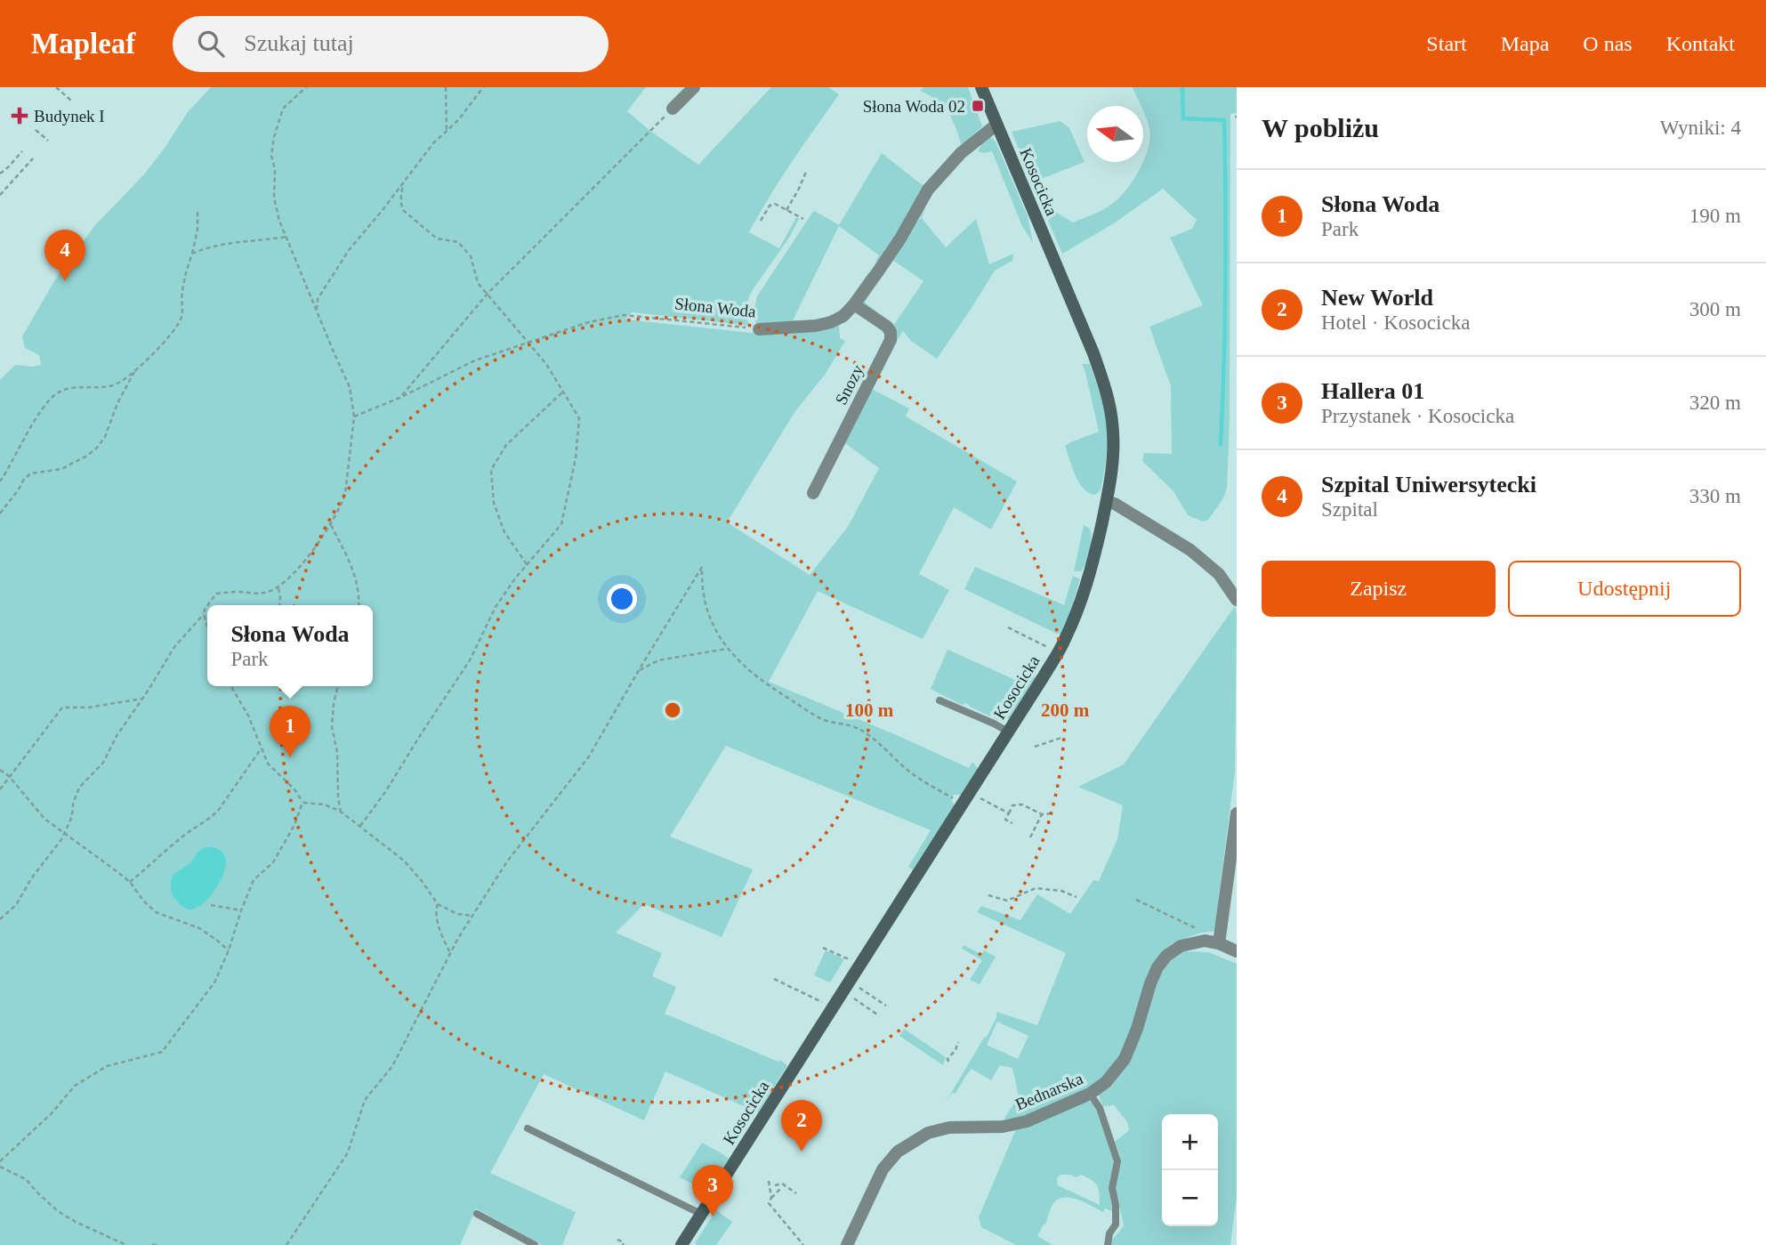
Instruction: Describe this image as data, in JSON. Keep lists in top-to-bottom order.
{
  "streets": {
    "street": [
      "Kosocicka",
      "Słona Woda",
      "Snozy",
      "Bednarska"
    ]
  },
  "crossings": [
    ["Kosocicka", "Słona Woda"],
    ["Słona Woda", "Snozy"]
  ],
  "places": {
    "transit": ["Słona Woda 02"],
    "health": ["Budynek I"]
  },
  "north": "left",
  "page": {
    "header": "Mapleaf",
    "search": "Szukaj tutaj",
    "nav": [
      "Start",
      "Mapa",
      "O nas",
      "Kontakt"
    ],
    "heading": ["W pobliżu", "Wyniki: 4"],
    "list": [
      {
        "mark": "1",
        "name": "Słona Woda",
        "note": "Park",
        "value": "190 m"
      },
      {
        "mark": "2",
        "name": "New World",
        "note": "Hotel · Kosocicka",
        "value": "300 m"
      },
      {
        "mark": "3",
        "name": "Hallera 01",
        "note": "Przystanek · Kosocicka",
        "value": "320 m"
      },
      {
        "mark": "4",
        "name": "Szpital Uniwersytecki",
        "note": "Szpital",
        "value": "330 m"
      }
    ],
    "pins": [
      "4",
      "1",
      "2",
      "3"
    ],
    "buttons": ["Zapisz", "Udostępnij"],
    "popup": ["Słona Woda", "Park"],
    "map_buttons": ["+", "−"]
  },
  "rings": ["100 m", "200 m"]
}
